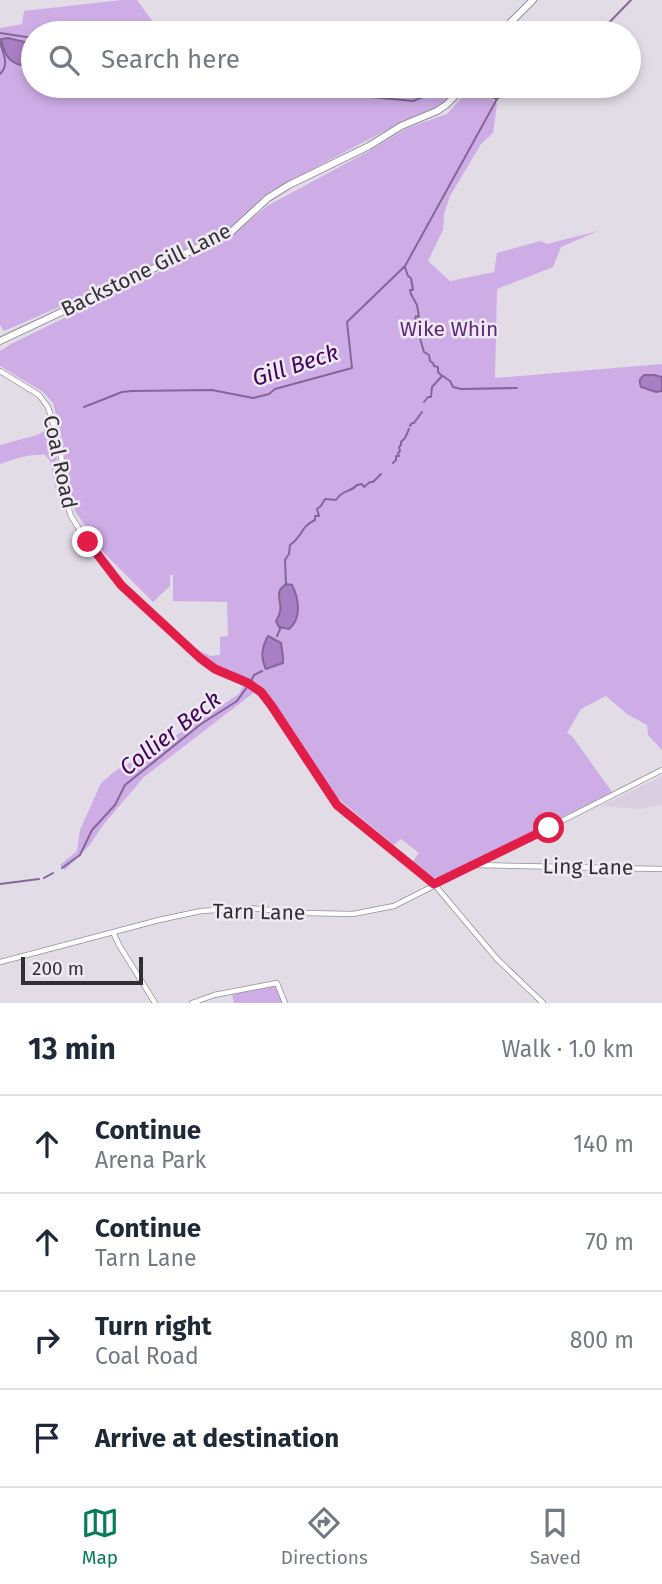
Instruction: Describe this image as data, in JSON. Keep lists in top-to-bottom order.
{
  "streets": {
    "street": [
      "Backstone Gill Lane",
      "Coal Road",
      "Ling Lane",
      "Tarn Lane"
    ]
  },
  "crossings": [
    ["Coal Road", "Tarn Lane"],
    ["Ling Lane", "Tarn Lane"]
  ],
  "water": ["Gill Beck", "Collier Beck"],
  "parks": ["Wike Whin"],
  "scale_bar": "200 m",
  "page": {
    "search": "Search here",
    "scale": "200 m",
    "heading": ["13 min", "Walk · 1.0 km"],
    "list": [
      ["Continue", "Arena Park", "140 m"],
      ["Continue", "Tarn Lane", "70 m"],
      ["Turn right", "Coal Road", "800 m"],
      "Arrive at destination"
    ],
    "nav": ["Map", "Directions", "Saved"]
  }
}
